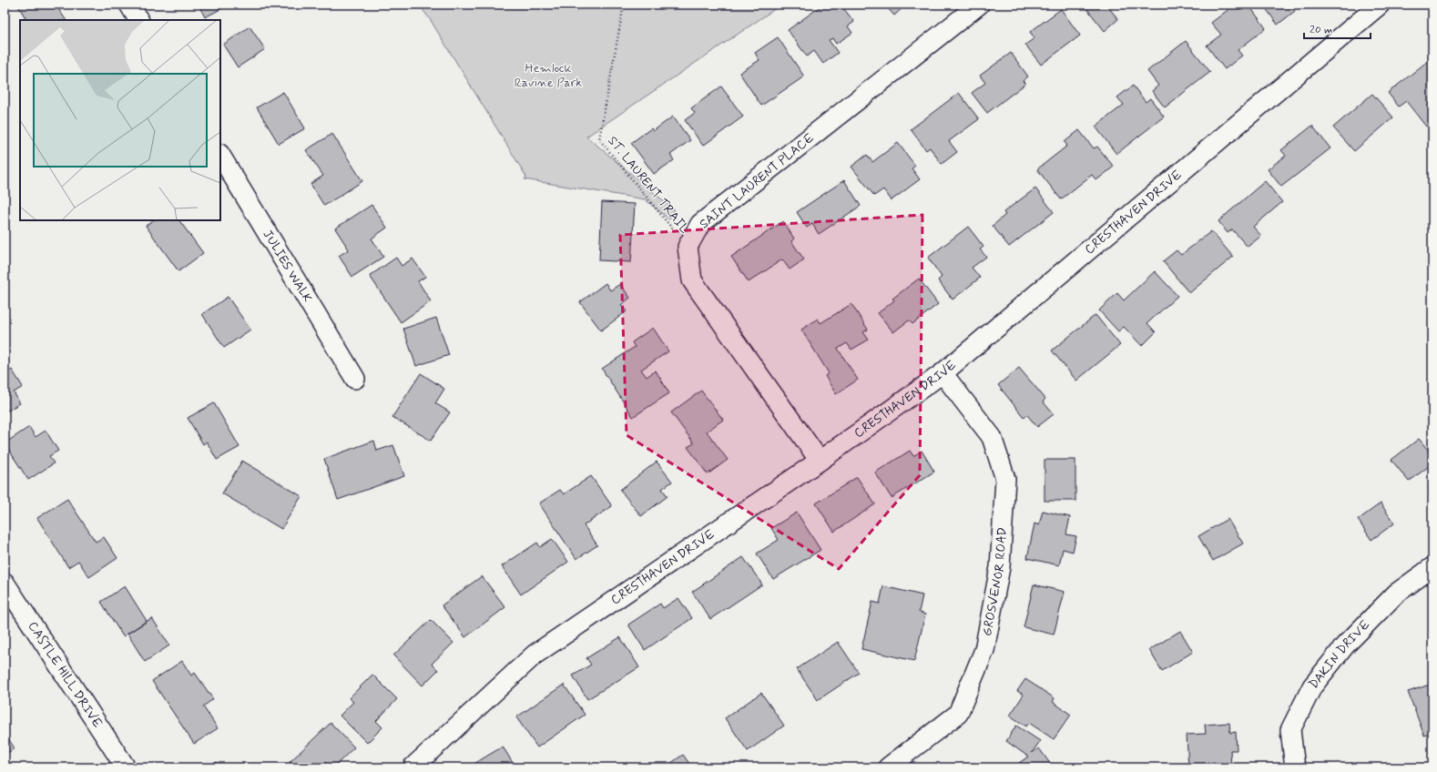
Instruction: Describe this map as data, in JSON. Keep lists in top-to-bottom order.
{
  "streets": {
    "street": [
      "SAINT LAURENT PLACE",
      "CRESTHAVEN DRIVE",
      "JULIES WALK",
      "GROSVENOR ROAD",
      "DAKIN DRIVE",
      "CASTLE HILL DRIVE"
    ],
    "path": ["ST. LAURENT TRAIL"]
  },
  "crossings": [
    ["SAINT LAURENT PLACE", "ST. LAURENT TRAIL"],
    ["CRESTHAVEN DRIVE", "GROSVENOR ROAD"]
  ],
  "parks": ["Hemlock Ravine Park"],
  "scale_bar": "20 m"
}
